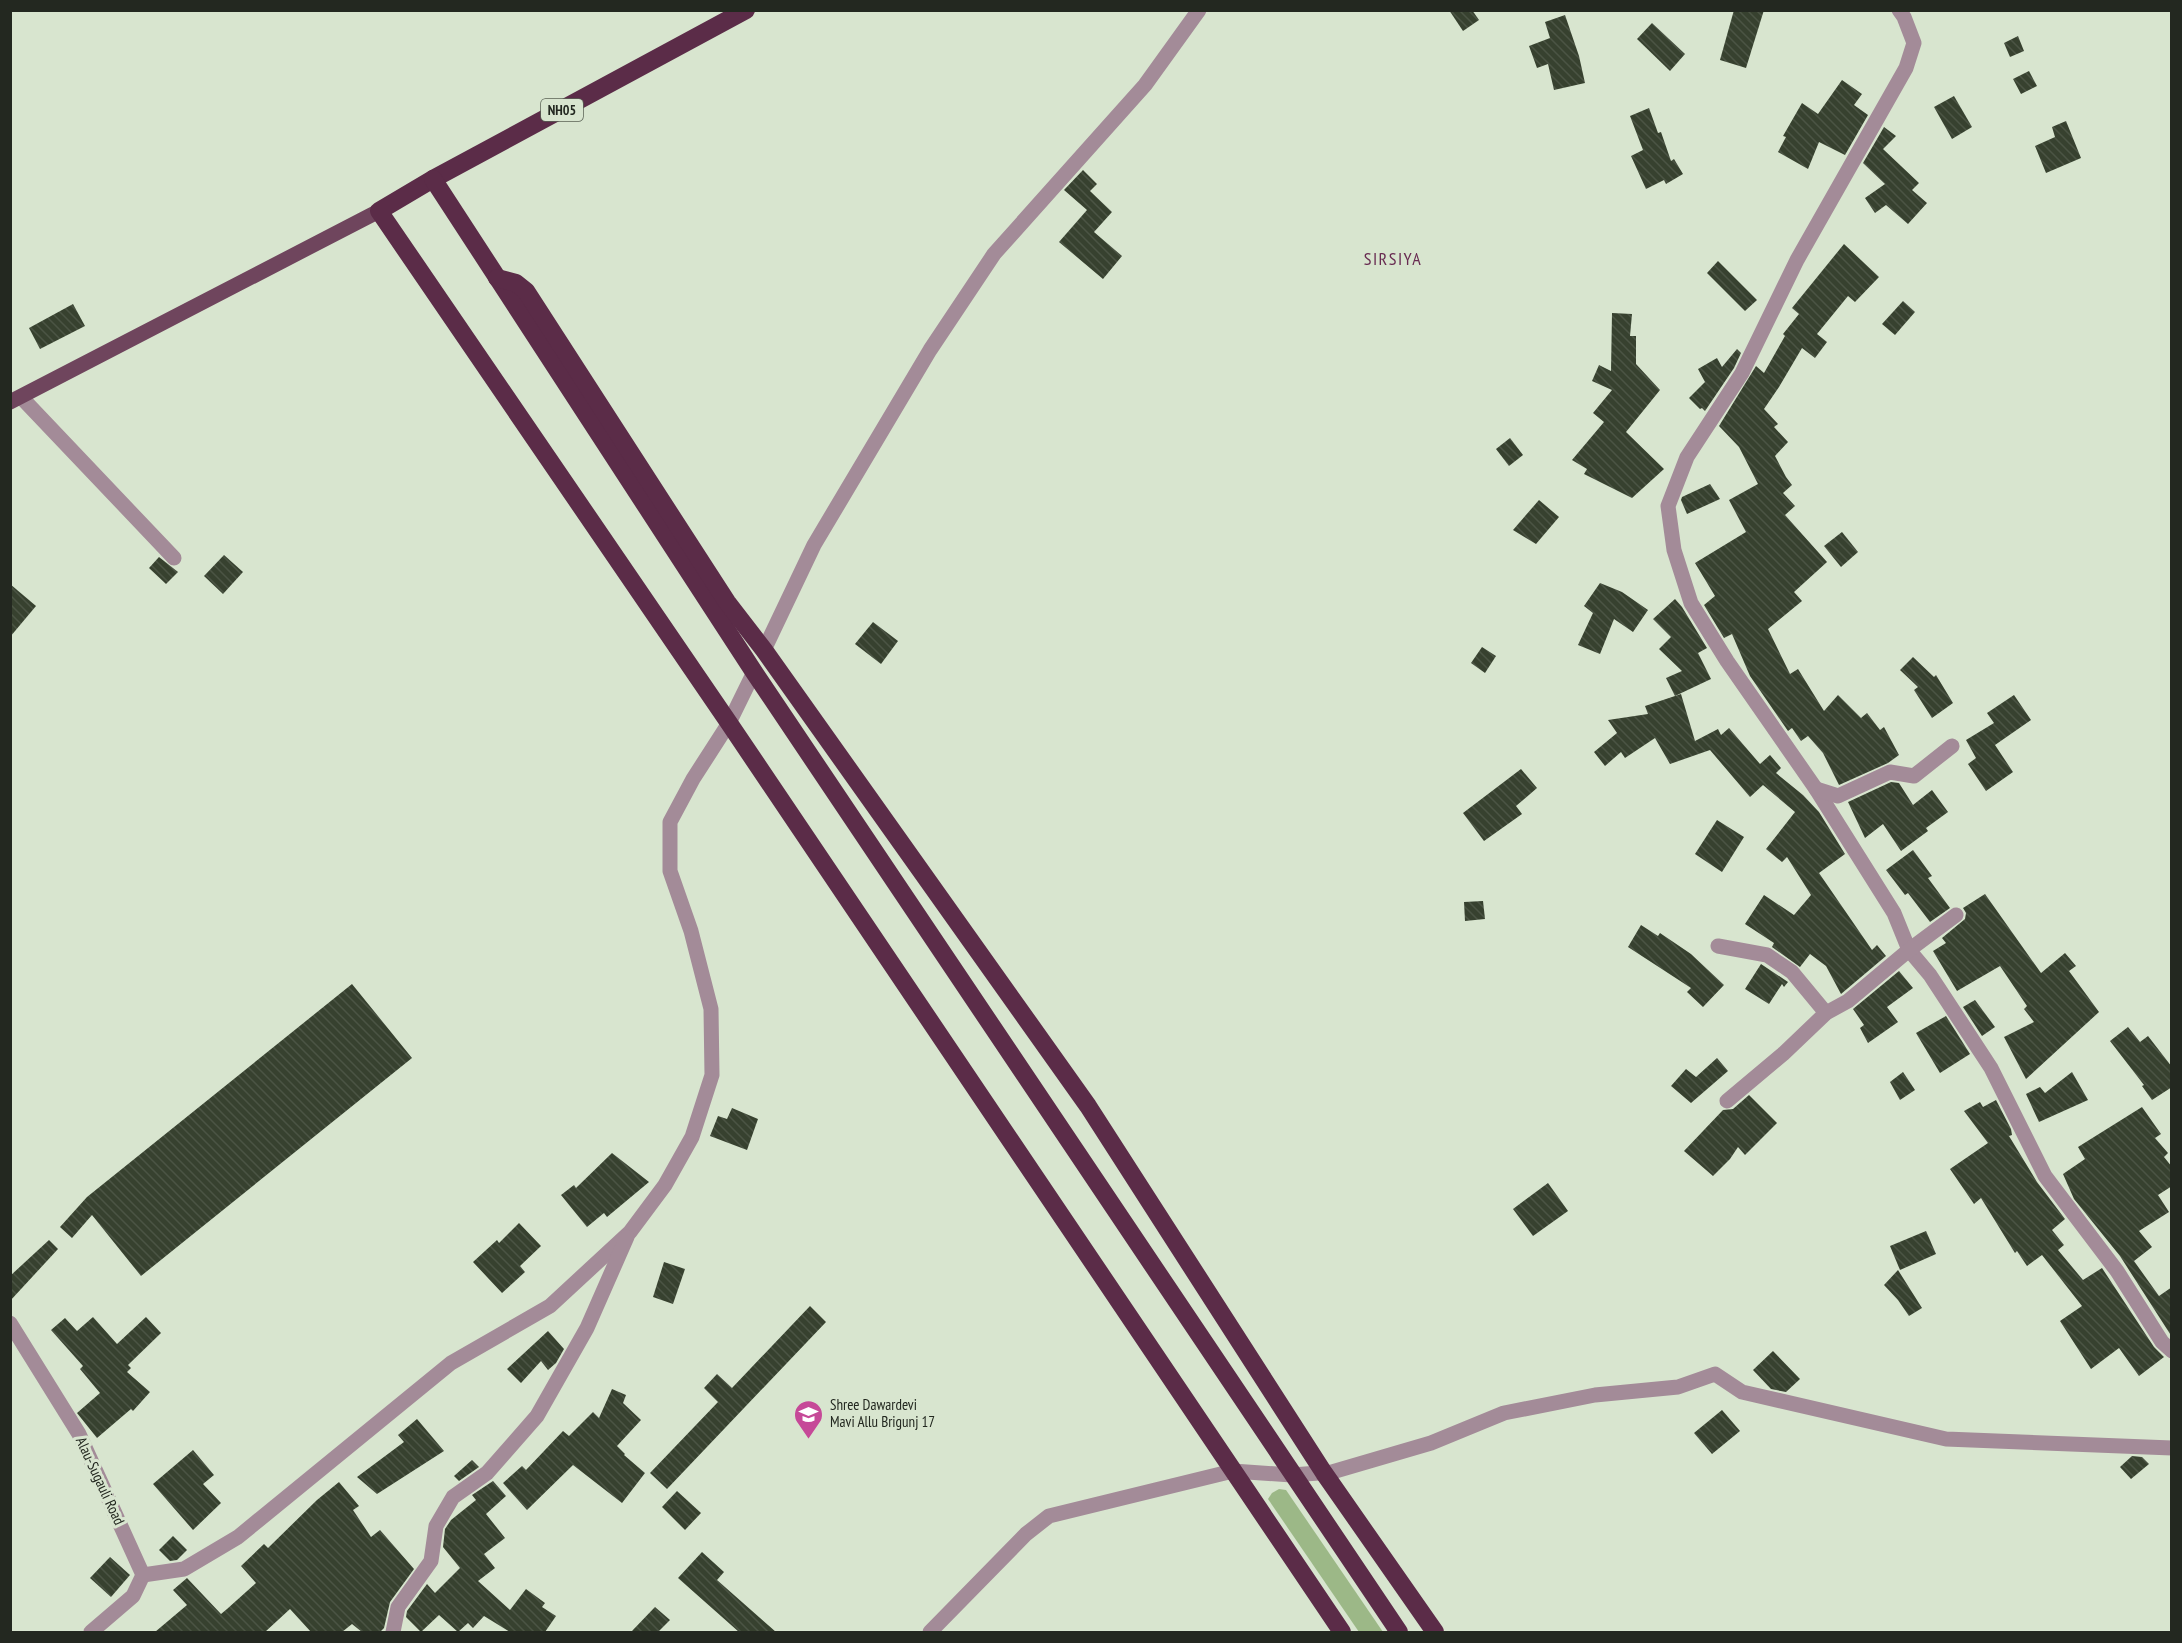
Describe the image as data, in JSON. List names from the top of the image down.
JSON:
{
  "streets": {
    "highway": ["NH05"],
    "street": ["Alau-Sugauli Road"]
  },
  "districts": ["SIRSIYA"],
  "places": {
    "school or university": ["Shree Dawardevi Mavi Allu Brigunj 17"]
  }
}
